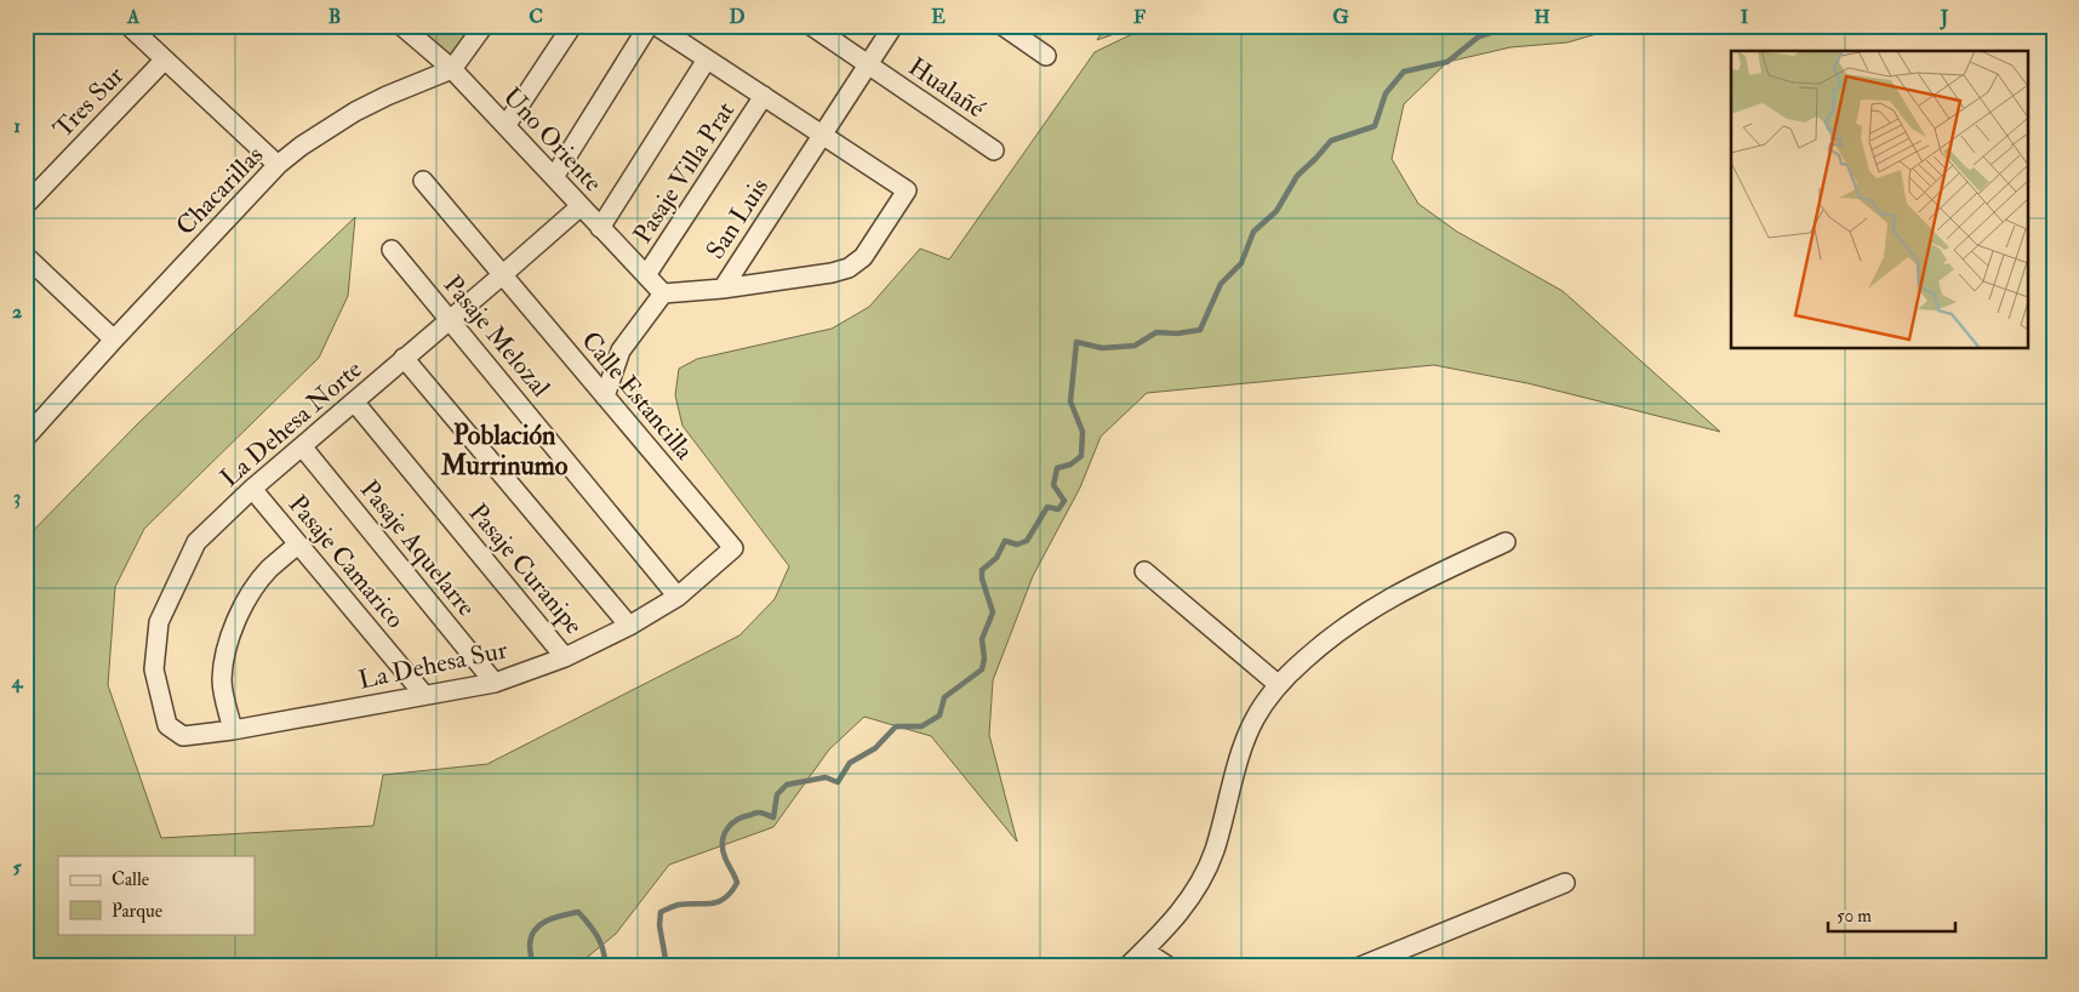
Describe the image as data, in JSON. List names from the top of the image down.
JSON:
{
  "streets": {
    "street": [
      "Hualañé",
      "Tres Sur",
      "Uno Oriente",
      "Pasaje Villa Prat",
      "Chacarillas",
      "San Luis",
      "Pasaje Melozal",
      "Calle Estancilla",
      "La Dehesa Norte",
      "Pasaje Aquelarre",
      "Pasaje Camarico",
      "Pasaje Curanipe",
      "La Dehesa Sur"
    ]
  },
  "crossings": [
    ["Hualañé", "San Luis"],
    ["Uno Oriente", "Pasaje Villa Prat"],
    ["Uno Oriente", "Chacarillas"],
    ["Uno Oriente", "San Luis"],
    ["Uno Oriente", "La Dehesa Norte"],
    ["Pasaje Melozal", "La Dehesa Norte"],
    ["Pasaje Melozal", "La Dehesa Sur"],
    ["Calle Estancilla", "La Dehesa Norte"],
    ["Calle Estancilla", "La Dehesa Sur"],
    ["La Dehesa Norte", "Pasaje Aquelarre"],
    ["La Dehesa Norte", "Pasaje Camarico"],
    ["La Dehesa Norte", "Pasaje Curanipe"],
    ["La Dehesa Norte", "La Dehesa Sur"],
    ["Pasaje Aquelarre", "La Dehesa Sur"],
    ["Pasaje Camarico", "La Dehesa Sur"],
    ["Pasaje Curanipe", "La Dehesa Sur"]
  ],
  "districts": ["Población Murrinumo"],
  "legend": ["Calle", "Parque"],
  "scale_bar": "50 m",
  "grid": {
    "columns": [
      "A",
      "B",
      "C",
      "D",
      "E",
      "F",
      "G",
      "H",
      "I",
      "J"
    ],
    "rows": [
      "1",
      "2",
      "3",
      "4",
      "5"
    ]
  }
}
